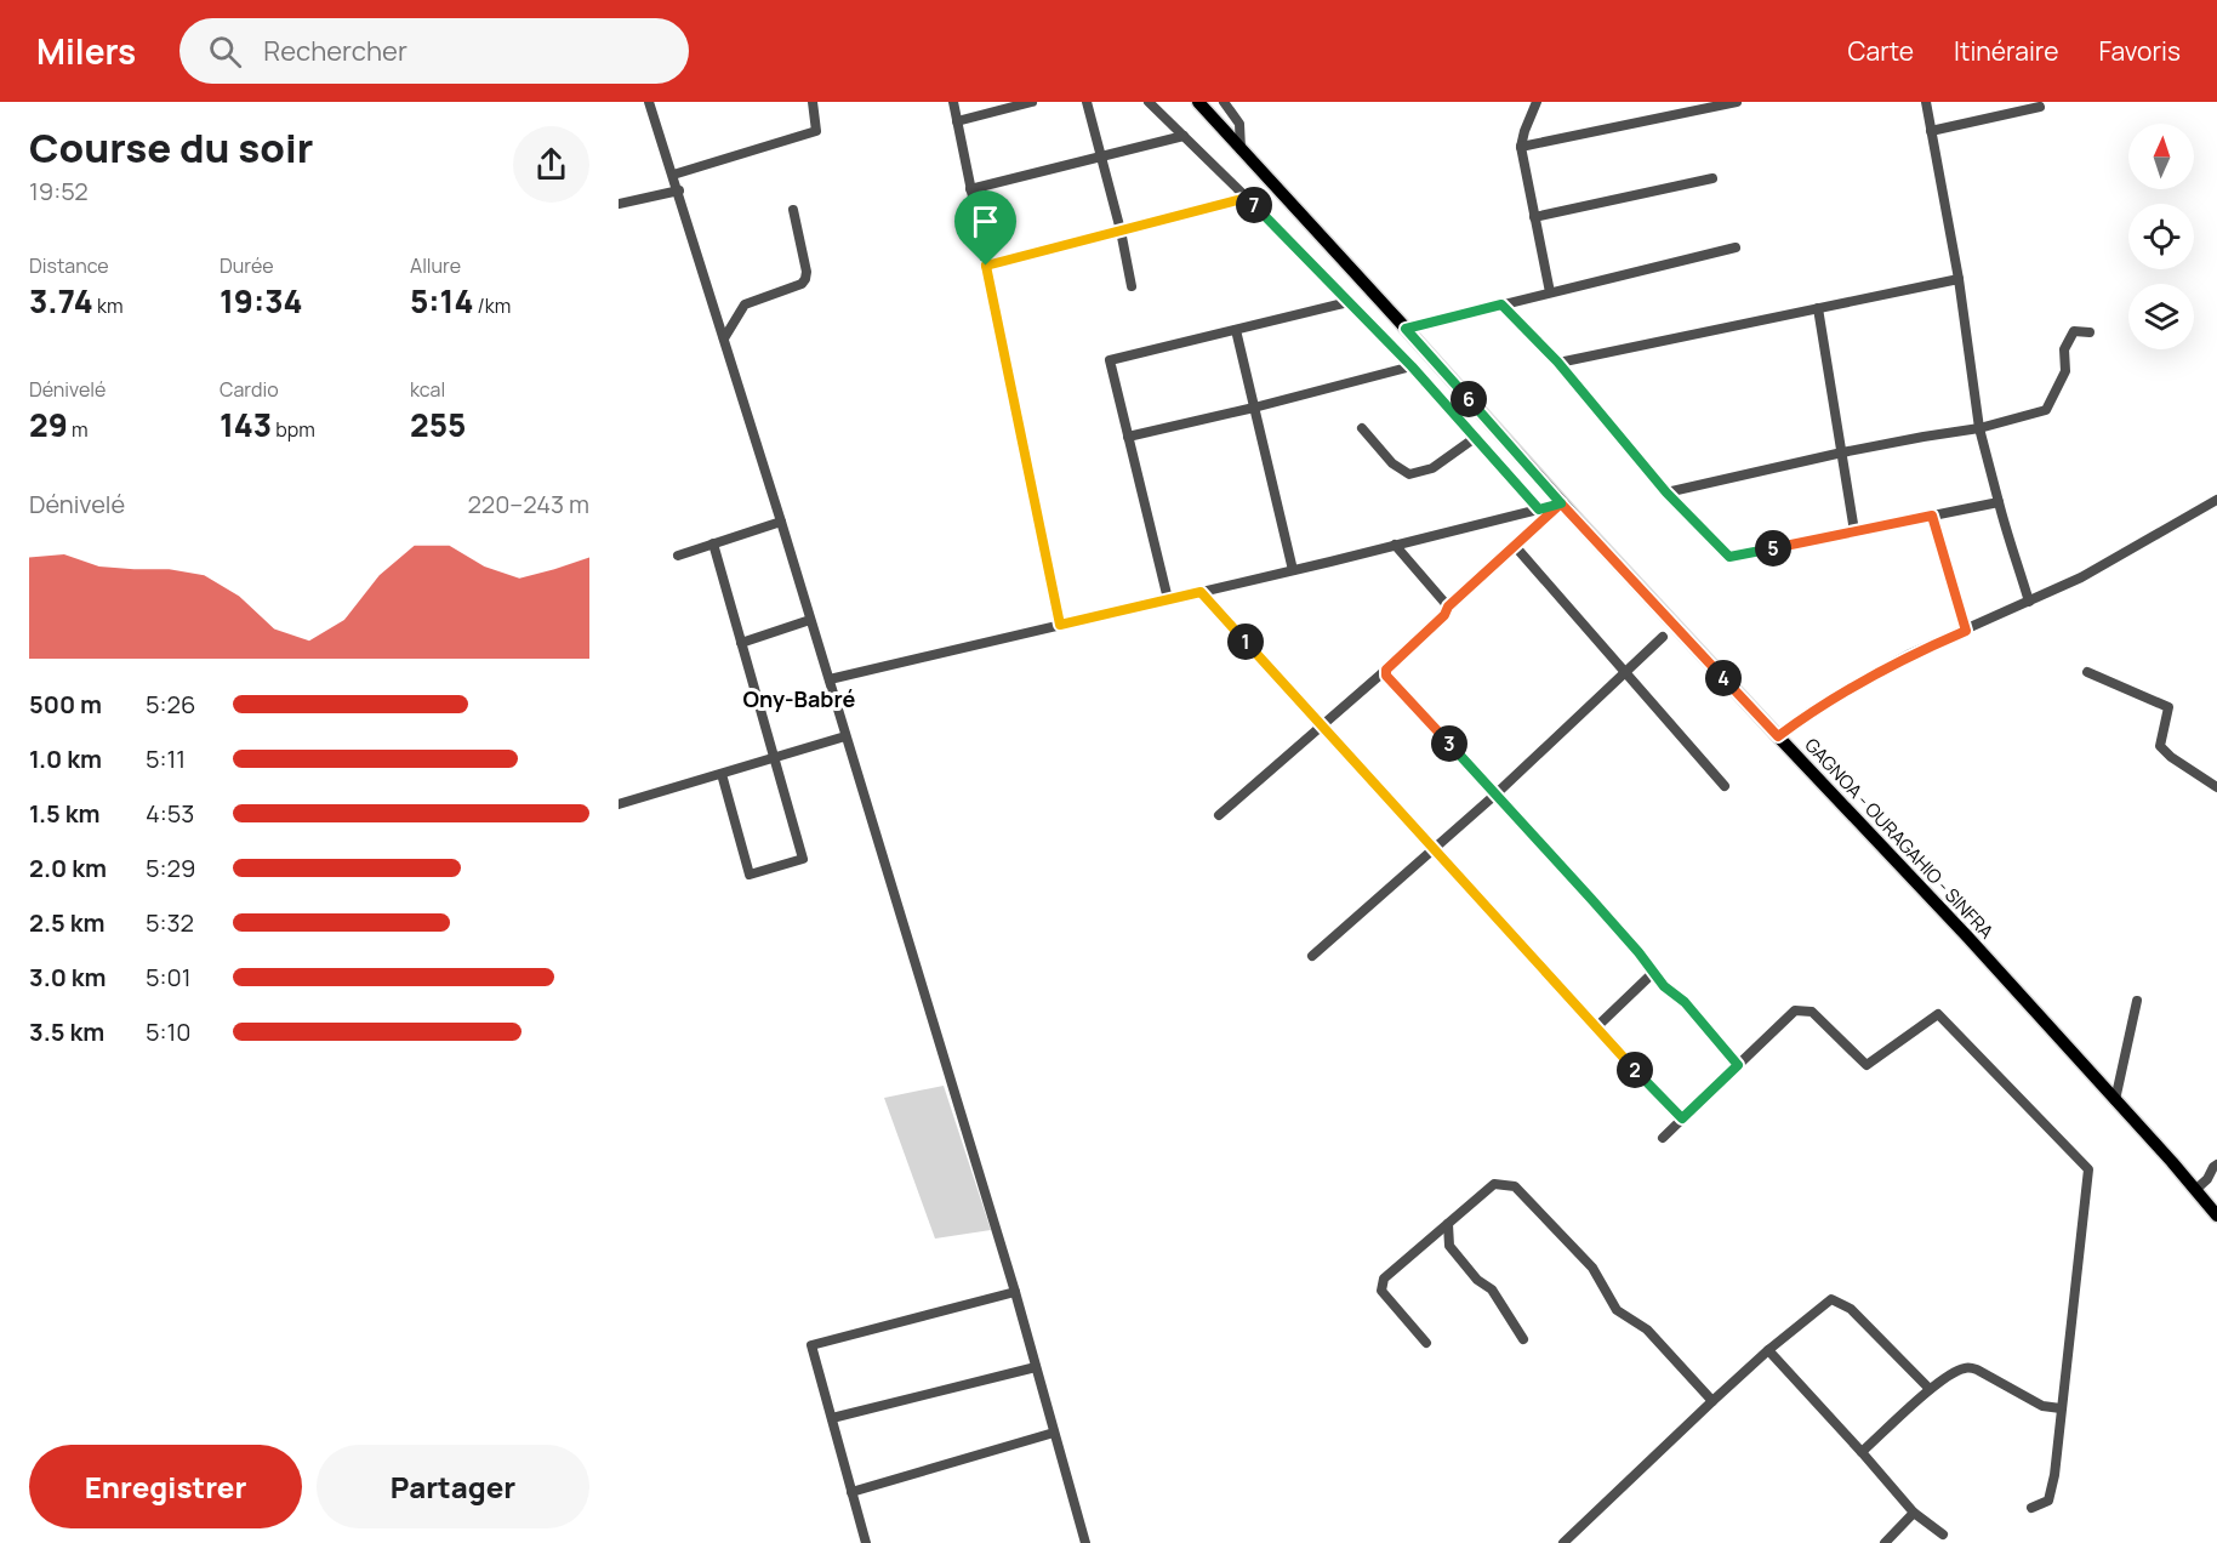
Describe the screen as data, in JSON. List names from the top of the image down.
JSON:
{
  "streets": {
    "main road": ["GAGNOA - OURAGAHIO - SINFRA"]
  },
  "districts": ["Ony-Babré"],
  "north": "top",
  "page": {
    "header": "Milers",
    "search": "Rechercher",
    "nav": ["Carte", "Itinéraire", "Favoris"],
    "heading": ["Course du soir", "19:52"],
    "pins": [
      "7",
      "6",
      "5",
      "1",
      "4",
      "3",
      "2"
    ],
    "stats": [
      ["Distance", "3.74 km"],
      ["Durée", "19:34"],
      ["Allure", "5:14 /km"],
      ["Dénivelé", "29 m"],
      ["Cardio", "143 bpm"],
      ["kcal", "255"]
    ],
    "chart": ["Dénivelé", "220–243 m"],
    "list": [
      {
        "name": "500 m",
        "note": "5:26"
      },
      {
        "name": "1.0 km",
        "note": "5:11"
      },
      {
        "name": "1.5 km",
        "note": "4:53"
      },
      {
        "name": "2.0 km",
        "note": "5:29"
      },
      {
        "name": "2.5 km",
        "note": "5:32"
      },
      {
        "name": "3.0 km",
        "note": "5:01"
      },
      {
        "name": "3.5 km",
        "note": "5:10"
      }
    ],
    "buttons": ["Enregistrer", "Partager"]
  }
}
